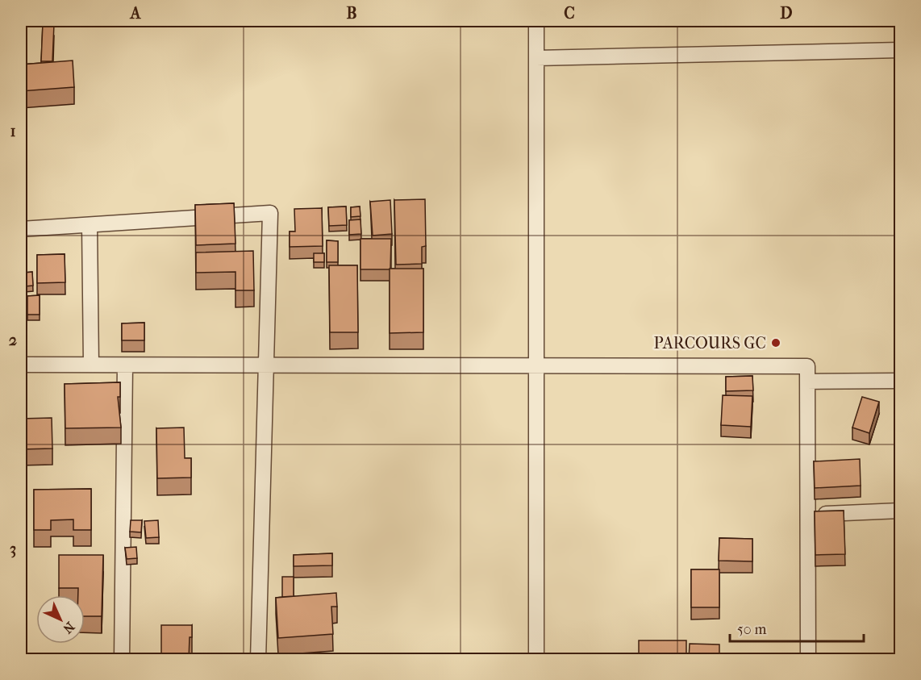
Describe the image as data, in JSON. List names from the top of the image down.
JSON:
{
  "places": ["PARCOURS GC"],
  "scale_bar": "50 m",
  "north": "bottom right",
  "grid": {
    "columns": [
      "A",
      "B",
      "C",
      "D"
    ],
    "rows": ["1", "2", "3"]
  }
}
